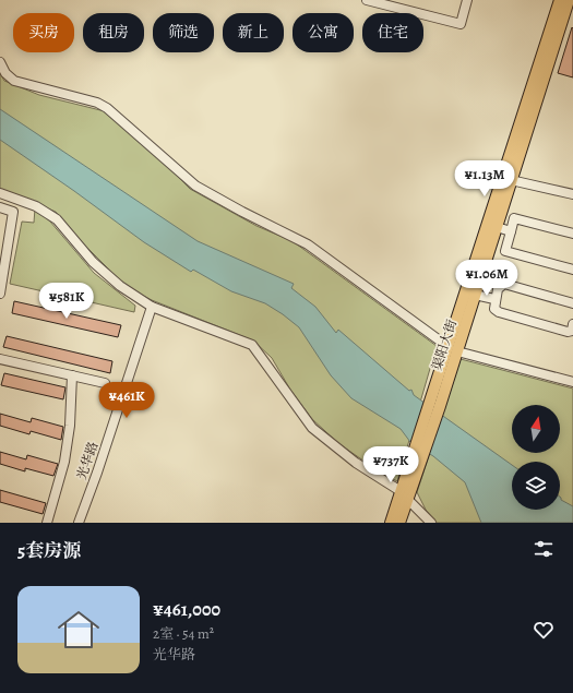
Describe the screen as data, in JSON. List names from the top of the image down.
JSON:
{
  "streets": {
    "main road": ["渠阳大街"],
    "street": ["光华路"]
  },
  "north": "top",
  "page": {
    "chip": [
      "买房",
      "租房",
      "筛选",
      "新上",
      "公寓",
      "住宅"
    ],
    "price": [
      "¥1.13M",
      "¥1.06M",
      "¥581K",
      "¥461K",
      "¥737K"
    ],
    "heading": "5套房源",
    "list": [
      {
        "name": "¥461,000",
        "note": "2室 · 54 m² · 光华路"
      }
    ]
  }
}
